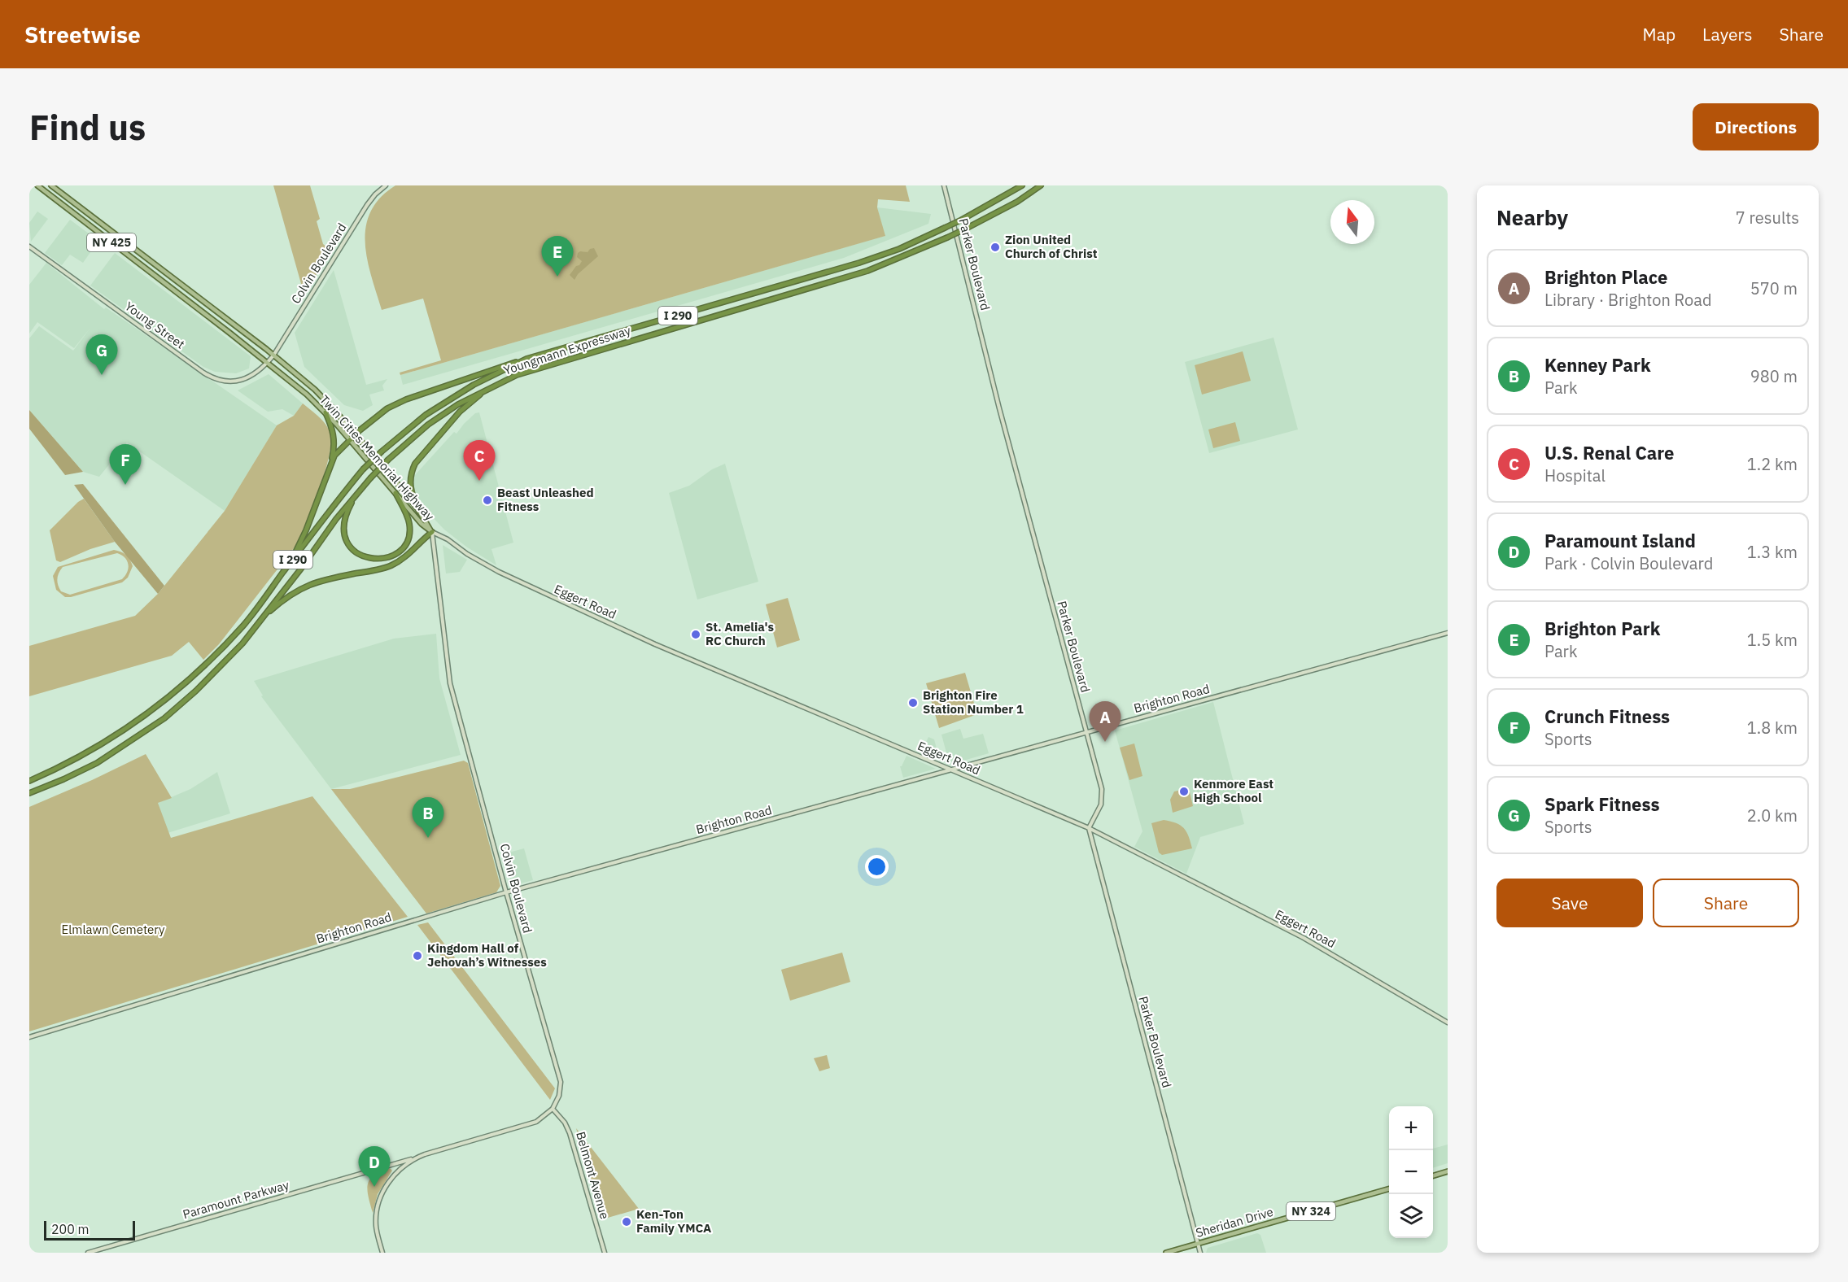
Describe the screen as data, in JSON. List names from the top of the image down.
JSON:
{
  "streets": {
    "highway": ["I 290", "Youngmann Expressway"],
    "main road": [
      "NY 425",
      "Twin Cities Memorial Highway",
      "NY 324",
      "Sheridan Drive"
    ],
    "street": [
      "Colvin Boulevard",
      "Parker Boulevard",
      "Young Street",
      "Eggert Road",
      "Brighton Road",
      "Belmont Avenue",
      "Paramount Parkway"
    ]
  },
  "crossings": [
    ["Colvin Boulevard", "Young Street"],
    ["Colvin Boulevard", "Twin Cities Memorial Highway"],
    ["Colvin Boulevard", "Eggert Road"],
    ["Colvin Boulevard", "Brighton Road"],
    ["Colvin Boulevard", "Belmont Avenue"],
    ["Parker Boulevard", "Eggert Road"],
    ["Parker Boulevard", "Brighton Road"],
    ["Parker Boulevard", "Sheridan Drive"],
    ["Young Street", "Twin Cities Memorial Highway"],
    ["Twin Cities Memorial Highway", "Eggert Road"],
    ["Eggert Road", "Brighton Road"]
  ],
  "parks": ["Elmlawn Cemetery"],
  "places": [
    "Zion United Church of Christ",
    "Beast Unleashed Fitness",
    "St. Amelia's RC Church",
    "Brighton Fire Station Number 1",
    "Kenmore East High School",
    "Kingdom Hall of Jehovah’s Witnesses",
    "Ken-Ton Family YMCA"
  ],
  "scale_bar": "200 m",
  "north": "top",
  "page": {
    "header": "Streetwise",
    "nav": ["Map", "Layers", "Share"],
    "buttons": [
      "Directions",
      ["Save", "Share"]
    ],
    "title": "Find us",
    "heading": ["Nearby", "7 results"],
    "pins": [
      "E",
      "G",
      "C",
      "F",
      "A",
      "B",
      "D"
    ],
    "list": [
      {
        "mark": "A",
        "name": "Brighton Place",
        "note": "Library · Brighton Road",
        "value": "570 m"
      },
      {
        "mark": "B",
        "name": "Kenney Park",
        "note": "Park",
        "value": "980 m"
      },
      {
        "mark": "C",
        "name": "U.S. Renal Care",
        "note": "Hospital",
        "value": "1.2 km"
      },
      {
        "mark": "D",
        "name": "Paramount Island",
        "note": "Park · Colvin Boulevard",
        "value": "1.3 km"
      },
      {
        "mark": "E",
        "name": "Brighton Park",
        "note": "Park",
        "value": "1.5 km"
      },
      {
        "mark": "F",
        "name": "Crunch Fitness",
        "note": "Sports",
        "value": "1.8 km"
      },
      {
        "mark": "G",
        "name": "Spark Fitness",
        "note": "Sports",
        "value": "2.0 km"
      }
    ],
    "map_buttons": ["+", "−"],
    "scale": "200 m"
  }
}
